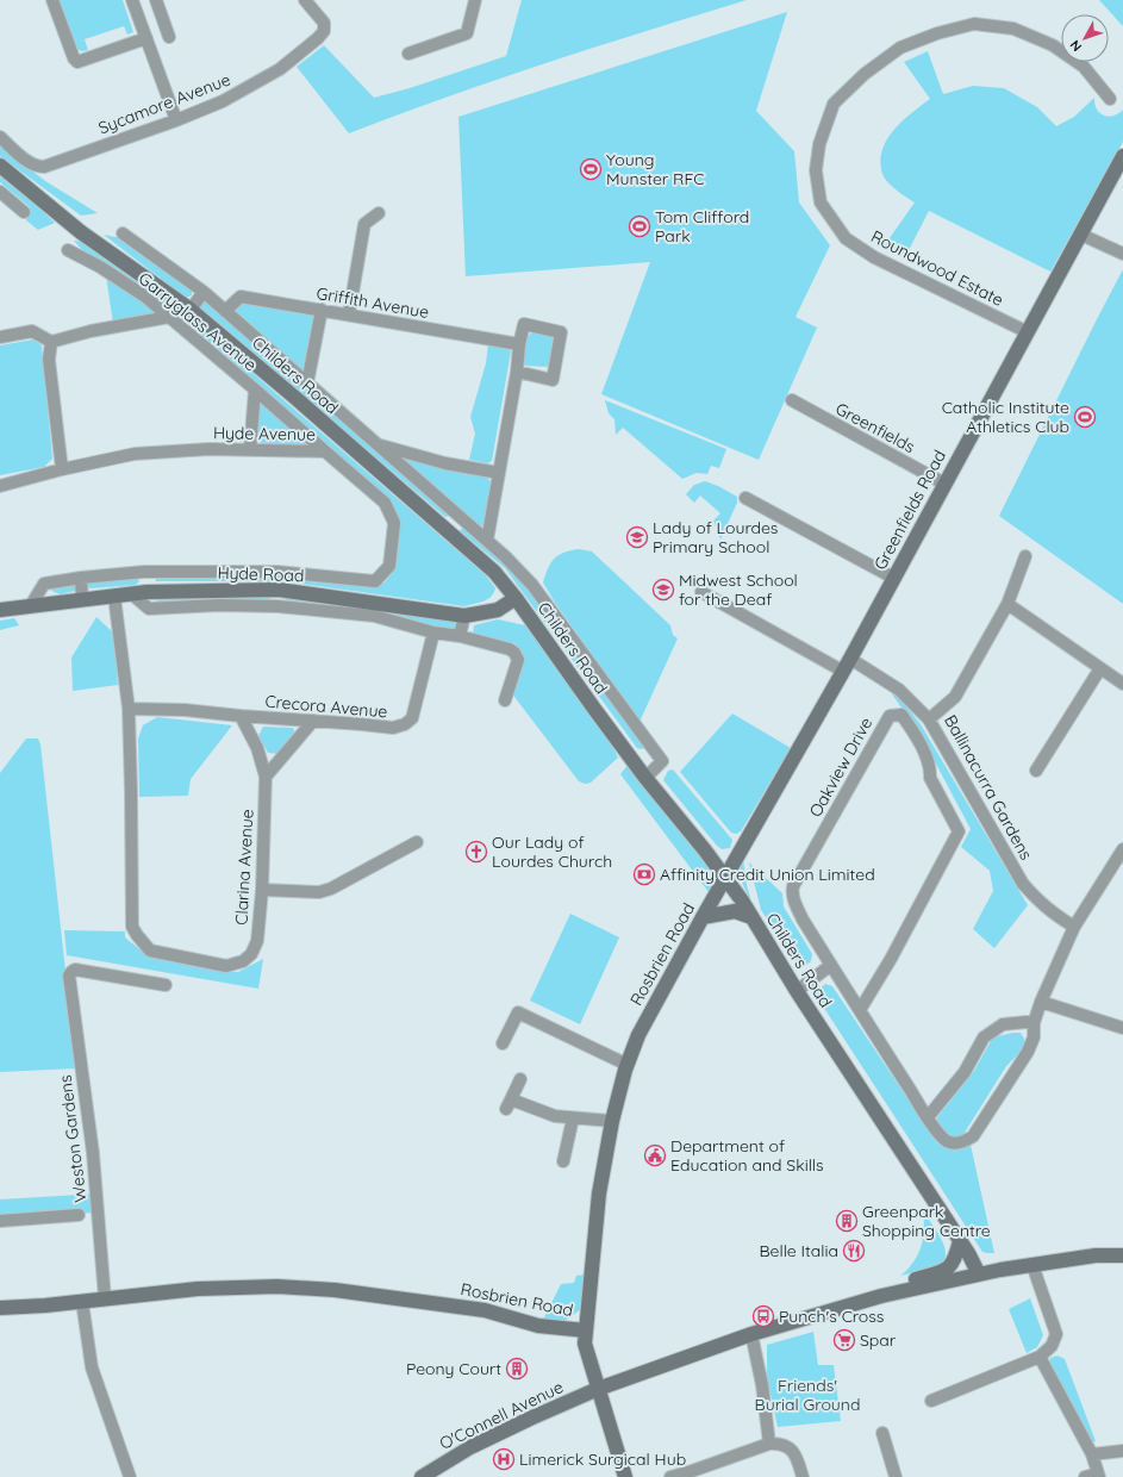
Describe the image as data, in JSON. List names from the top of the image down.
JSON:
{
  "streets": {
    "main road": [
      "Childers Road",
      "Greenfields Road",
      "Hyde Road",
      "Rosbrien Road",
      "O'Connell Avenue"
    ],
    "street": [
      "Sycamore Avenue",
      "Roundwood Estate",
      "Griffith Avenue",
      "Garryglass Avenue",
      "Greenfields",
      "Hyde Avenue",
      "Crecora Avenue",
      "Oakview Drive",
      "Ballinacurra Gardens",
      "Clarina Avenue",
      "Weston Gardens"
    ]
  },
  "crossings": [
    ["Roundwood Estate", "Greenfields Road"],
    ["Garryglass Avenue", "Hyde Avenue"],
    ["Childers Road", "Greenfields Road"],
    ["Childers Road", "Hyde Road"],
    ["Childers Road", "Rosbrien Road"],
    ["Childers Road", "O'Connell Avenue"],
    ["Greenfields", "Greenfields Road"],
    ["Hyde Avenue", "Hyde Road"],
    ["Greenfields Road", "Rosbrien Road"],
    ["Hyde Road", "Crecora Avenue"],
    ["Hyde Road", "Clarina Avenue"],
    ["Crecora Avenue", "Clarina Avenue"],
    ["Rosbrien Road", "Weston Gardens"]
  ],
  "parks": ["Friends' Burial Ground"],
  "places": {
    "sports": ["Young Munster RFC", "Tom Clifford Park", "Catholic Institute Athletics Club"],
    "school or university": ["Lady of Lourdes Primary School", "Midwest School for the Deaf"],
    "church": ["Our Lady of Lourdes Church"],
    "bank": ["Affinity Credit Union Limited"],
    "public building": ["Department of Education and Skills"],
    "building": ["Greenpark Shopping Centre", "Peony Court"],
    "restaurant": ["Belle Italia"],
    "bus stop": ["Punch's Cross"],
    "supermarket": ["Spar"],
    "hospital": ["Limerick Surgical Hub"]
  },
  "north": "bottom left"
}
